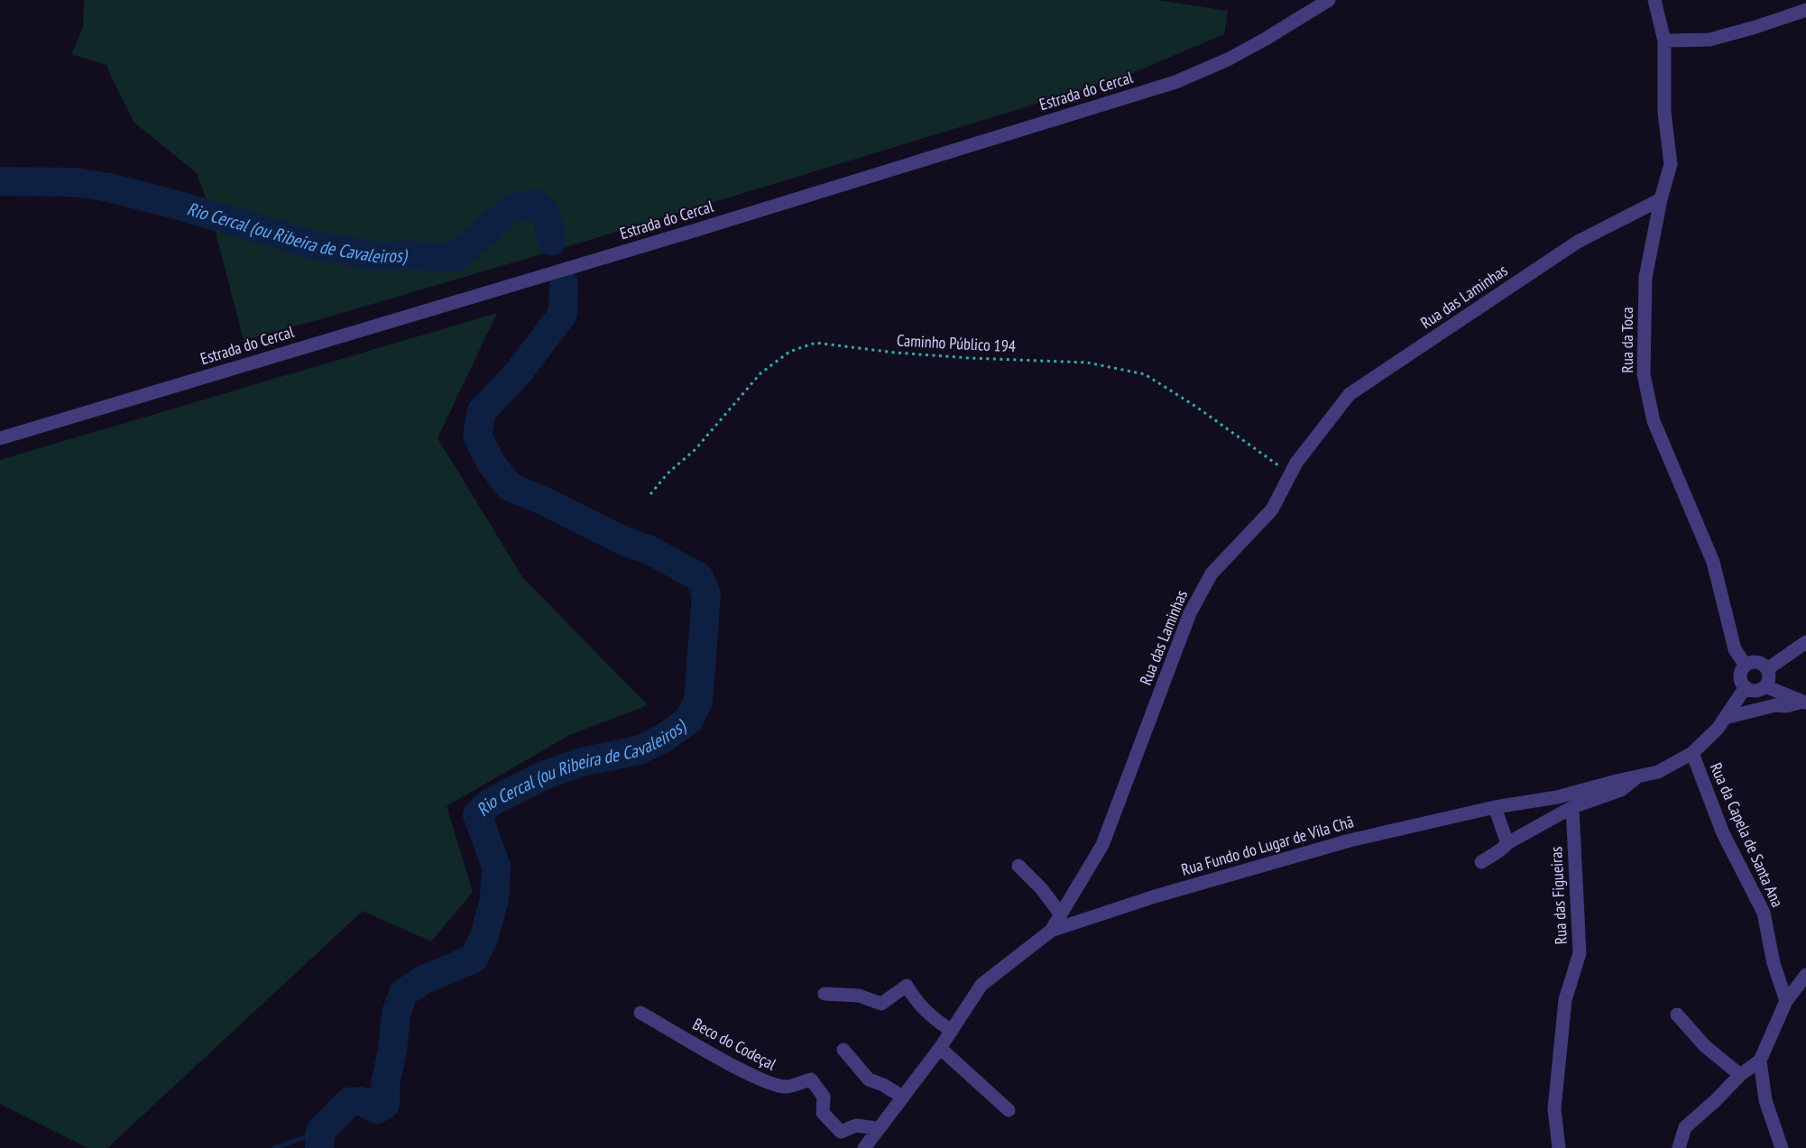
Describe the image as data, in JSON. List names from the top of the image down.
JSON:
{
  "streets": {
    "street": [
      "Estrada do Cercal",
      "Rua das Laminhas",
      "Rua da Toca",
      "Rua da Capela de Santa Ana",
      "Rua Fundo do Lugar de Vila Chã",
      "Rua das Figueiras",
      "Beco do Codeçal"
    ],
    "path": ["Caminho Público 194"]
  },
  "crossings": [
    ["Rua das Laminhas", "Rua da Toca"],
    ["Rua das Laminhas", "Caminho Público 194"],
    ["Rua das Laminhas", "Rua Fundo do Lugar de Vila Chã"],
    ["Rua da Toca", "Rua Fundo do Lugar de Vila Chã"],
    ["Rua da Capela de Santa Ana", "Rua Fundo do Lugar de Vila Chã"],
    ["Rua Fundo do Lugar de Vila Chã", "Beco do Codeçal"]
  ],
  "water": ["Rio Cercal (ou Ribeira de Cavaleiros)"]
}
